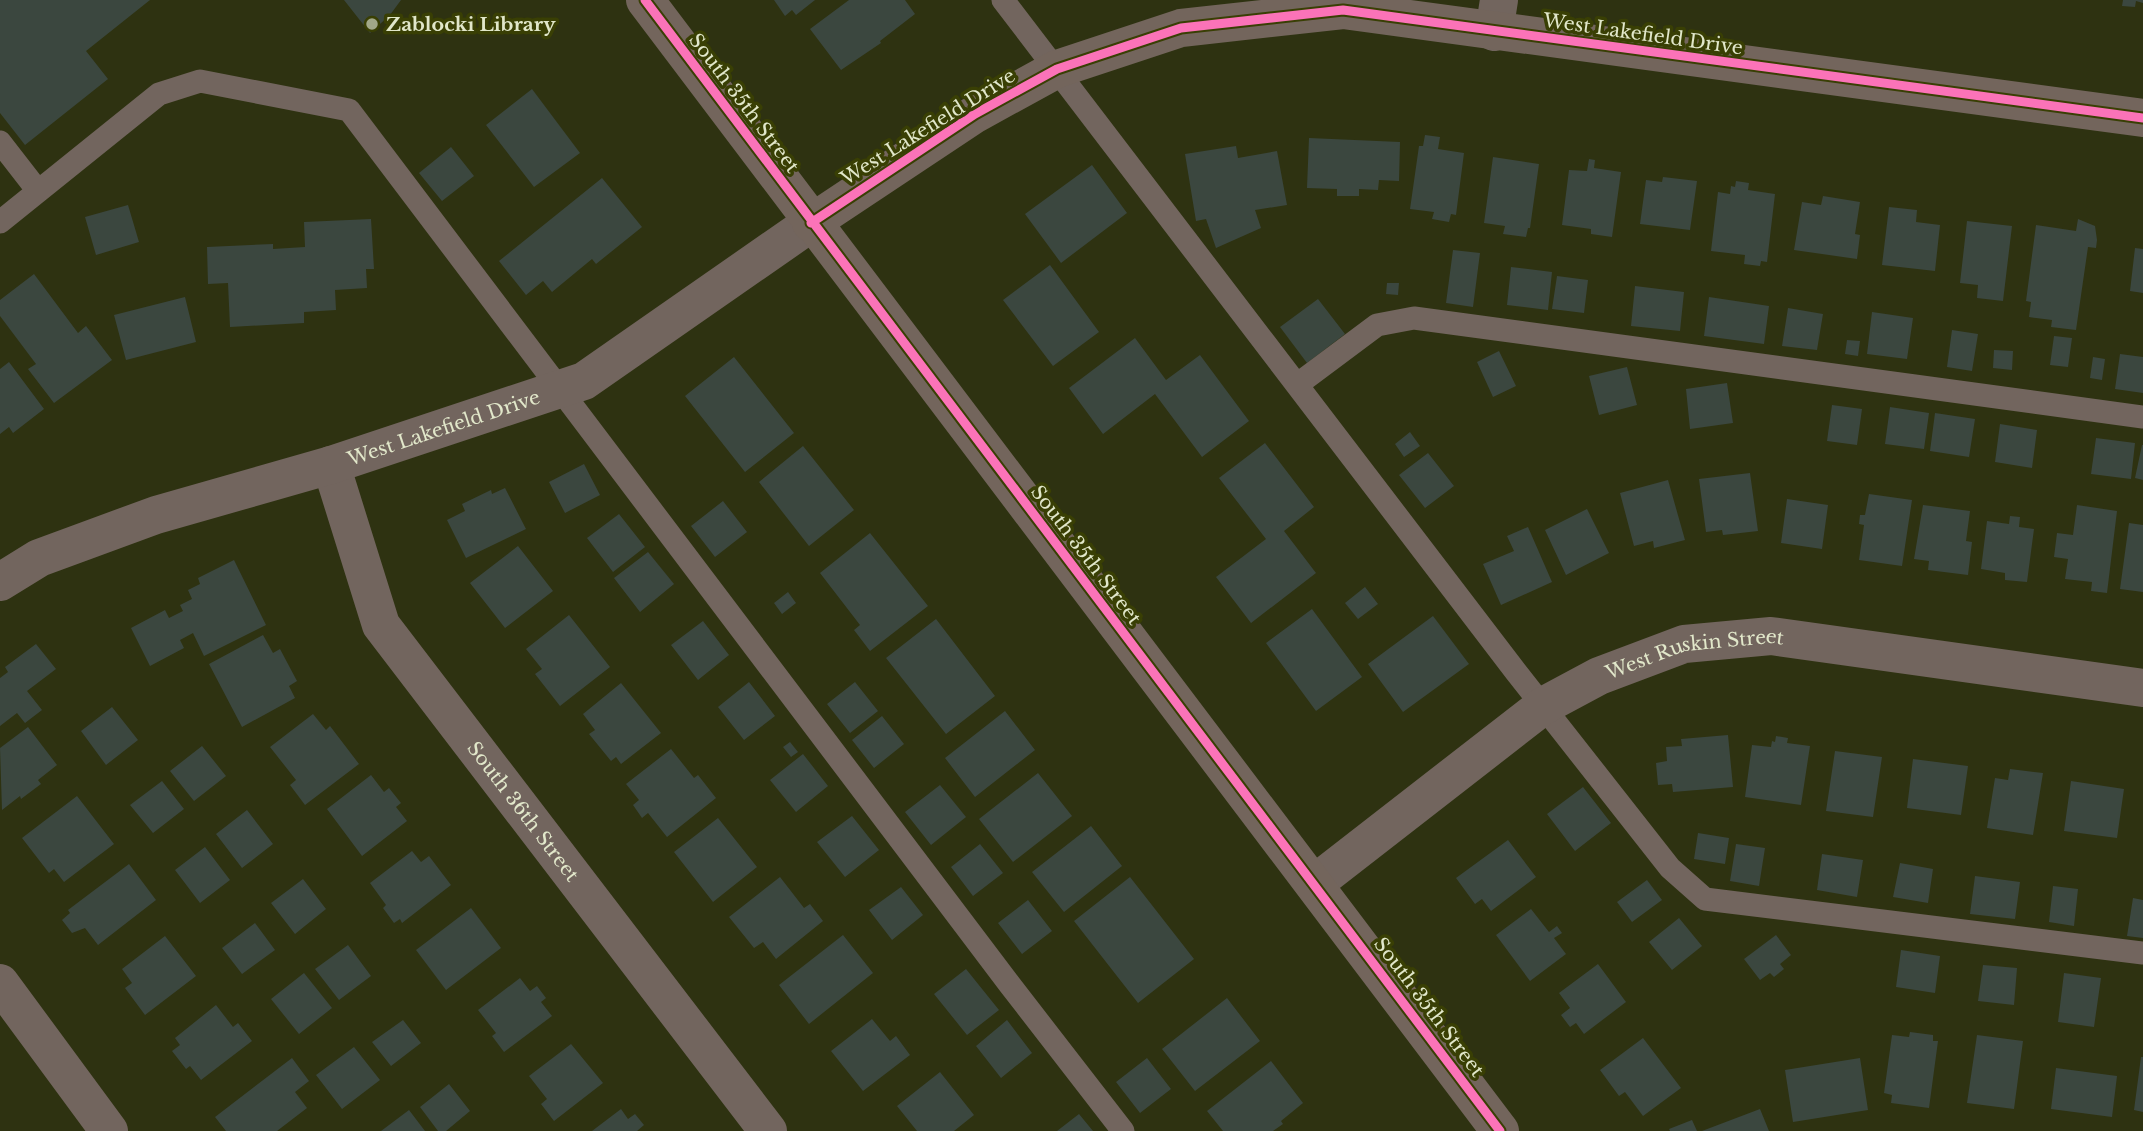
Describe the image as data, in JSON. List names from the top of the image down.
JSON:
{
  "streets": {
    "main road": ["West Lakefield Drive", "South 35th Street"],
    "street": ["West Ruskin Street", "South 36th Street"]
  },
  "crossings": [
    ["West Lakefield Drive", "South 35th Street"],
    ["West Lakefield Drive", "South 36th Street"],
    ["South 35th Street", "West Ruskin Street"]
  ],
  "places": ["Zablocki Library"]
}
